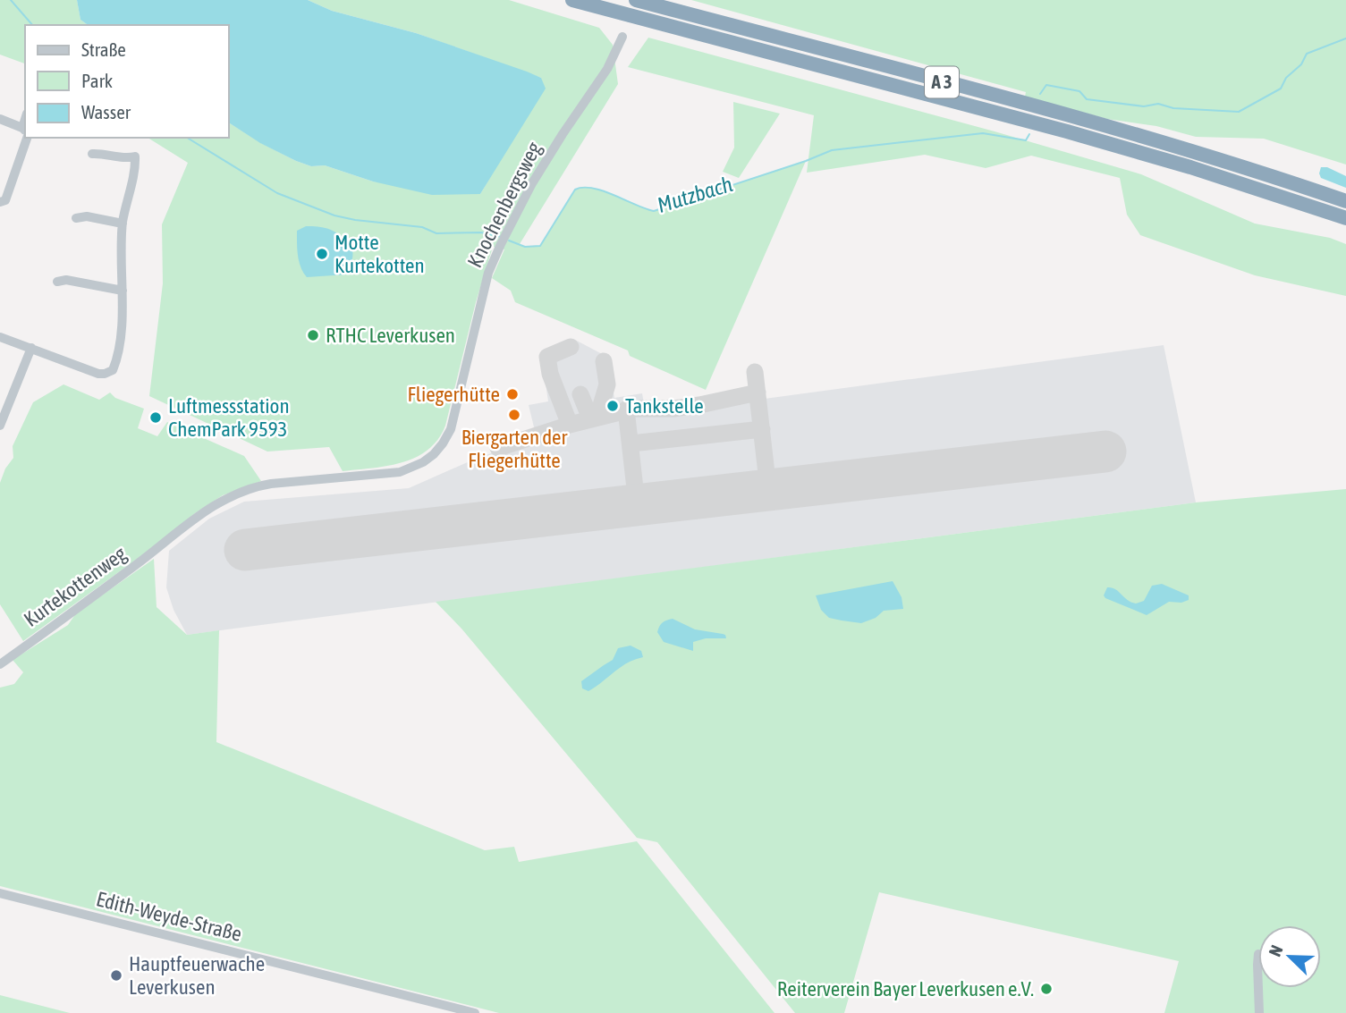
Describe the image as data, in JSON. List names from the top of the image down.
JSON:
{
  "streets": {
    "highway": ["A 3"],
    "street": ["Knochenbergsweg", "Kurtekottenweg", "Edith-Weyde-Straße"]
  },
  "crossings": [
    ["Knochenbergsweg", "Kurtekottenweg"]
  ],
  "water": ["Mutzbach"],
  "places": [
    "Motte Kurtekotten",
    "RTHC Leverkusen",
    "Fliegerhütte",
    "Tankstelle",
    "Biergarten der Fliegerhütte",
    "Luftmessstation ChemPark 9593",
    "Hauptfeuerwache Leverkusen",
    "Reiterverein Bayer Leverkusen e.V."
  ],
  "legend": ["Straße", "Park", "Wasser"],
  "north": "top left"
}
